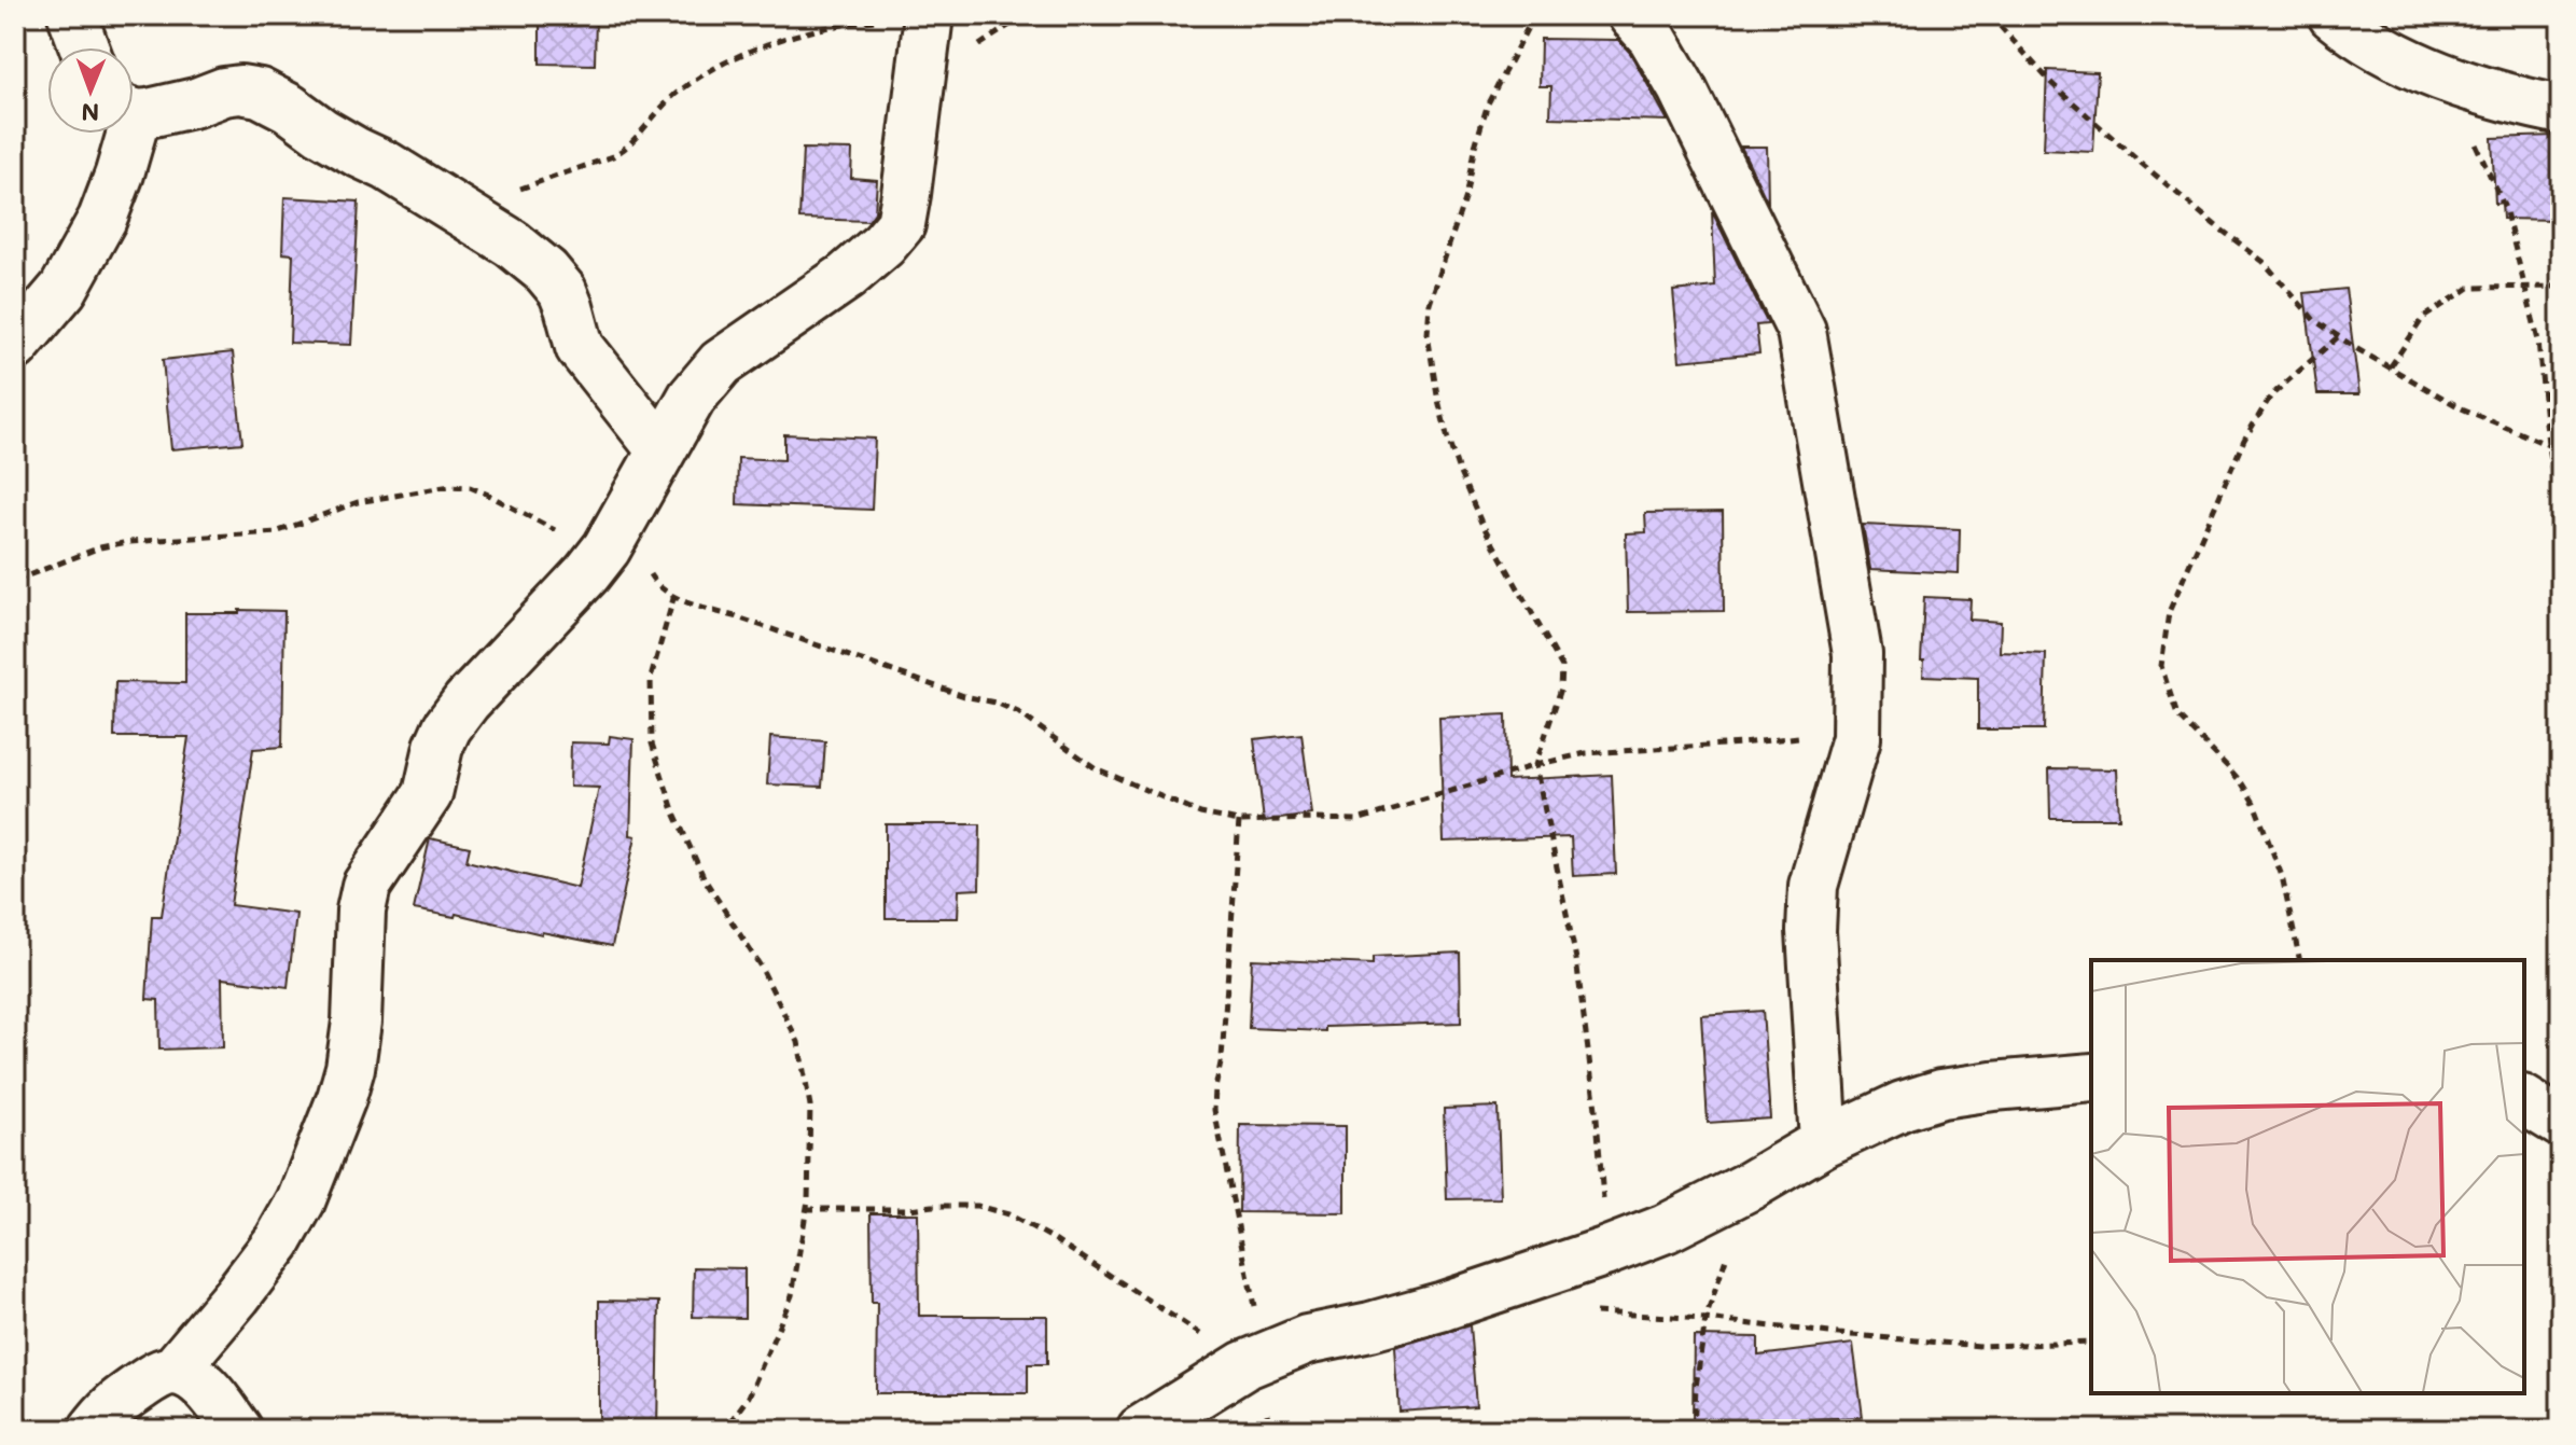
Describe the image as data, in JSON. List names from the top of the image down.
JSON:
{
  "north": "bottom"
}
